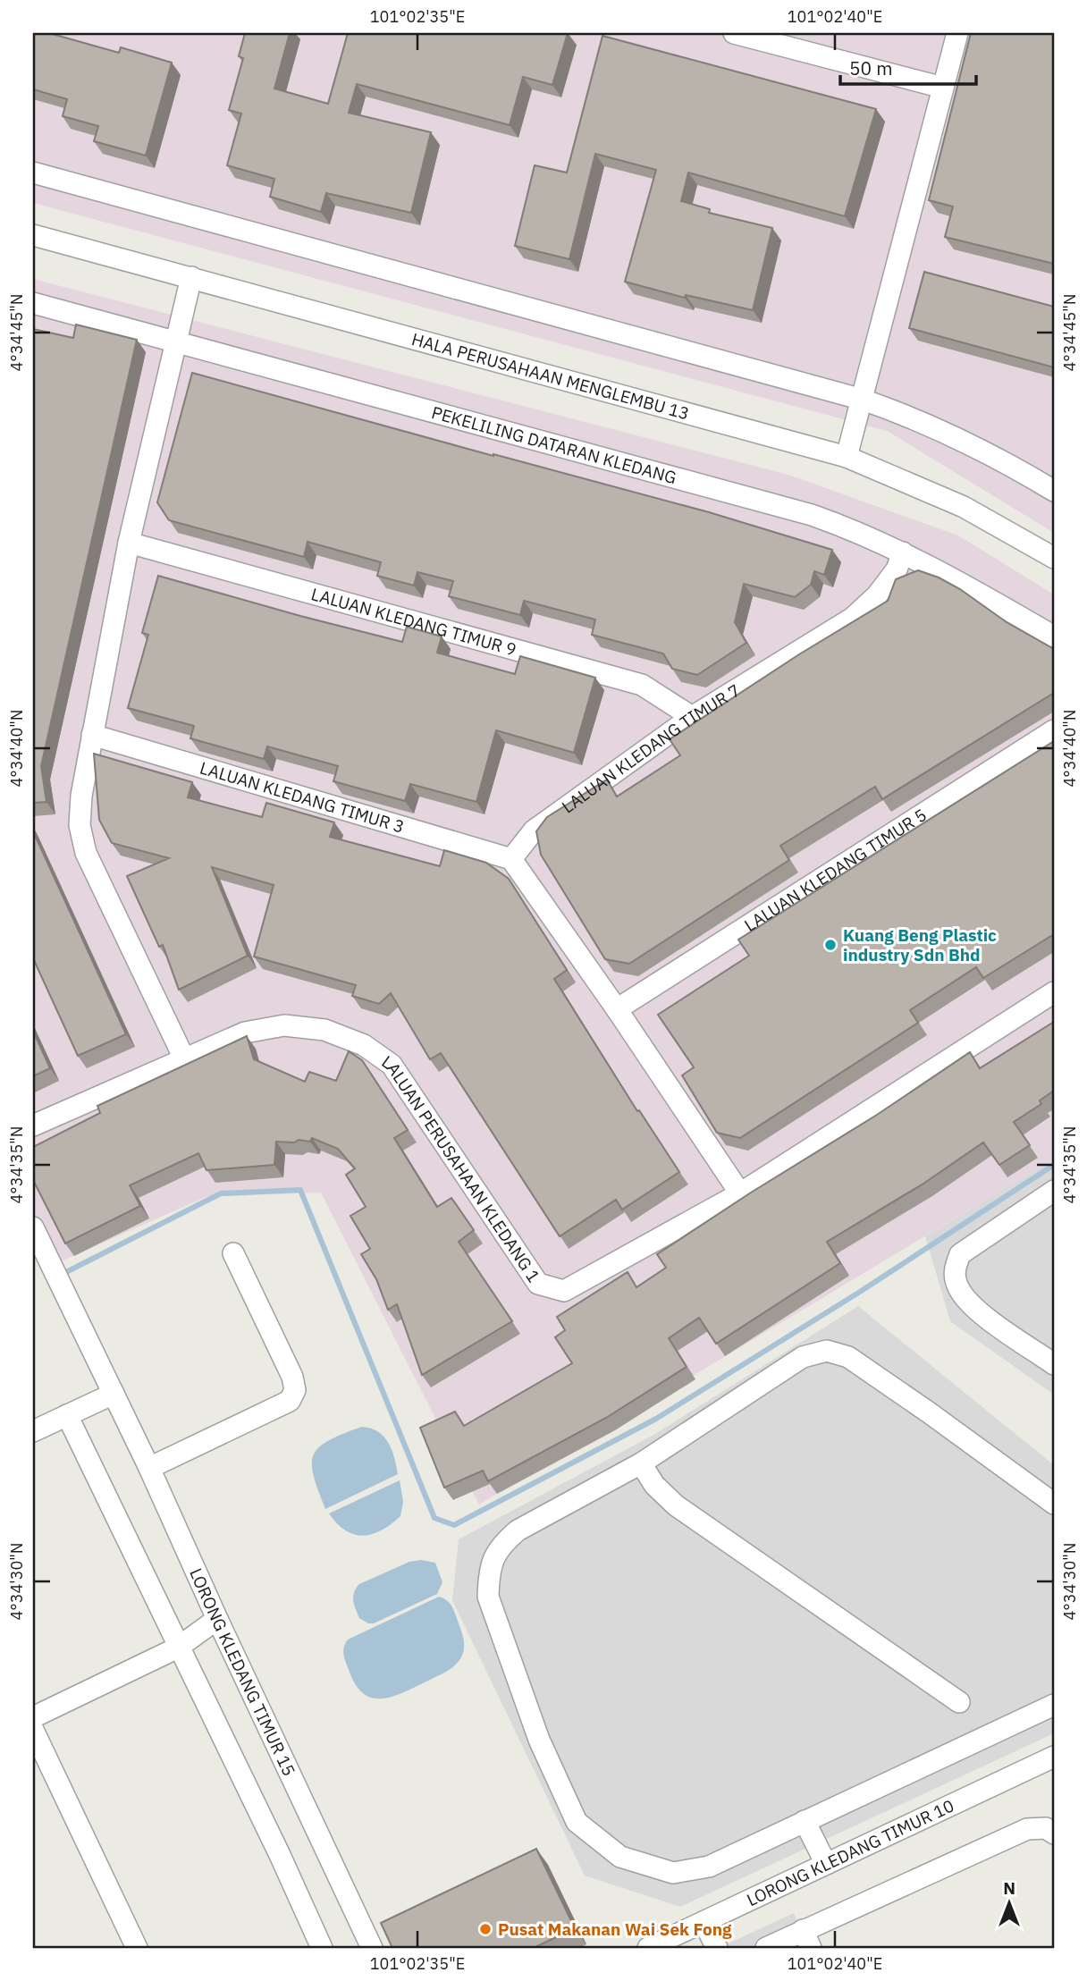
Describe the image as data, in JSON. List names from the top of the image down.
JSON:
{
  "streets": {
    "street": [
      "HALA PERUSAHAAN MENGLEMBU 13",
      "PEKELILING DATARAN KLEDANG",
      "LALUAN KLEDANG TIMUR 9",
      "LALUAN KLEDANG TIMUR 7",
      "LALUAN KLEDANG TIMUR 3",
      "LALUAN KLEDANG TIMUR 5",
      "LALUAN PERUSAHAAN KLEDANG 1",
      "LORONG KLEDANG TIMUR 15",
      "LORONG KLEDANG TIMUR 10"
    ]
  },
  "crossings": [
    ["PEKELILING DATARAN KLEDANG", "LALUAN KLEDANG TIMUR 7"],
    ["LALUAN KLEDANG TIMUR 9", "LALUAN KLEDANG TIMUR 7"],
    ["LALUAN KLEDANG TIMUR 7", "LALUAN KLEDANG TIMUR 3"]
  ],
  "places": ["Kuang Beng Plastic industry Sdn Bhd", "Pusat Makanan Wai Sek Fong"],
  "scale_bar": "50 m",
  "north": "top",
  "coordinates": [
    "101°02'35\"E",
    "101°02'40\"E",
    "4°34'45\"N",
    "4°34'40\"N",
    "4°34'35\"N",
    "4°34'30\"N"
  ]
}
